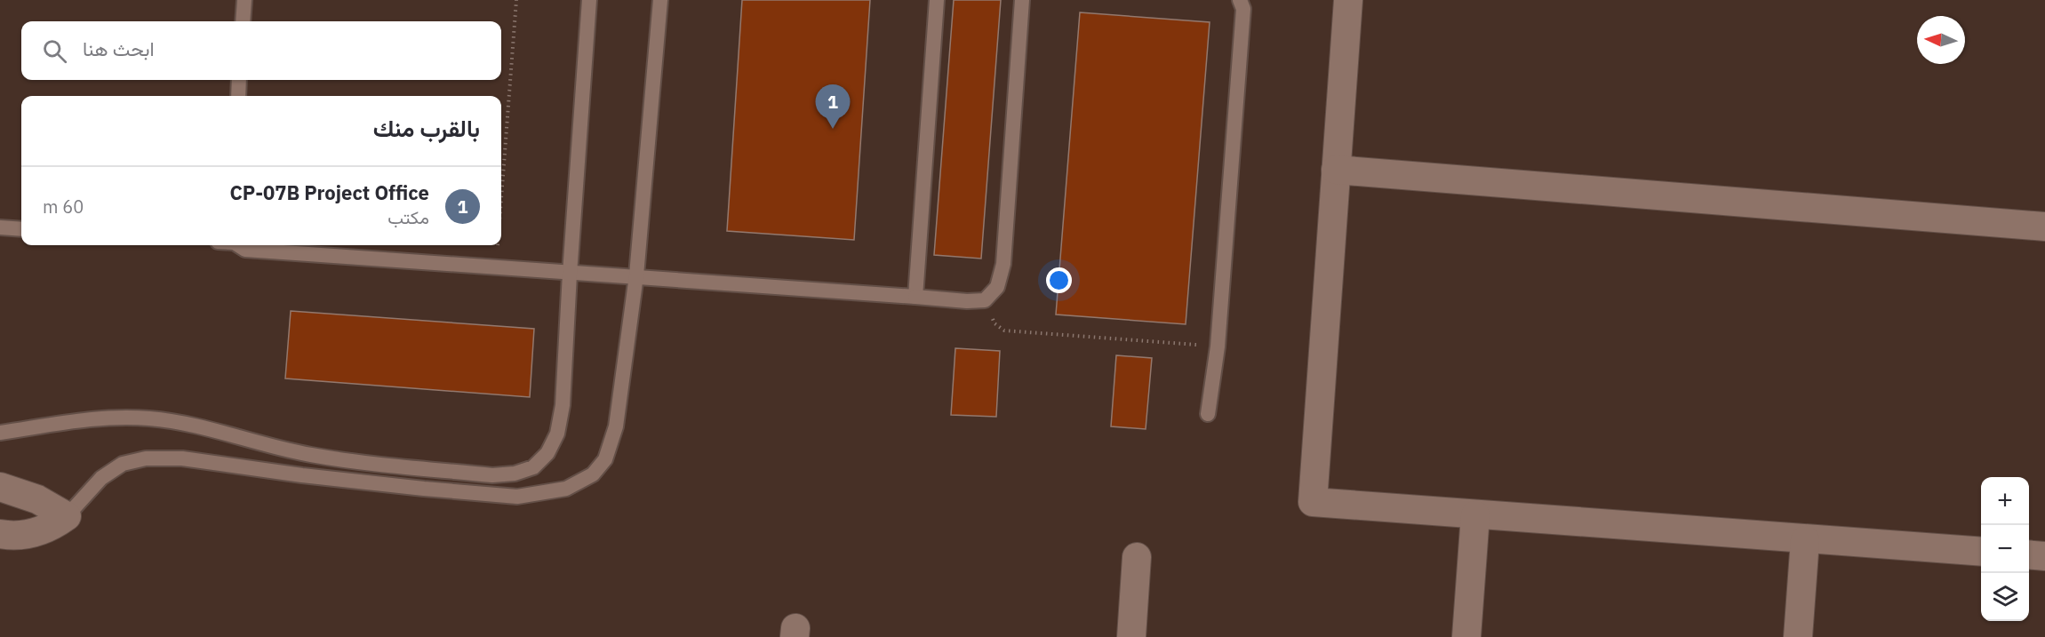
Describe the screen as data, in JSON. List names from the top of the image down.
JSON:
{
  "north": "left",
  "page": {
    "search": "ابحث هنا",
    "pins": "1",
    "heading": "بالقرب منك",
    "list": [
      {
        "mark": "1",
        "name": "CP-07B Project Office",
        "note": "مكتب",
        "value": "60 m"
      }
    ],
    "map_buttons": ["+", "−"]
  }
}
